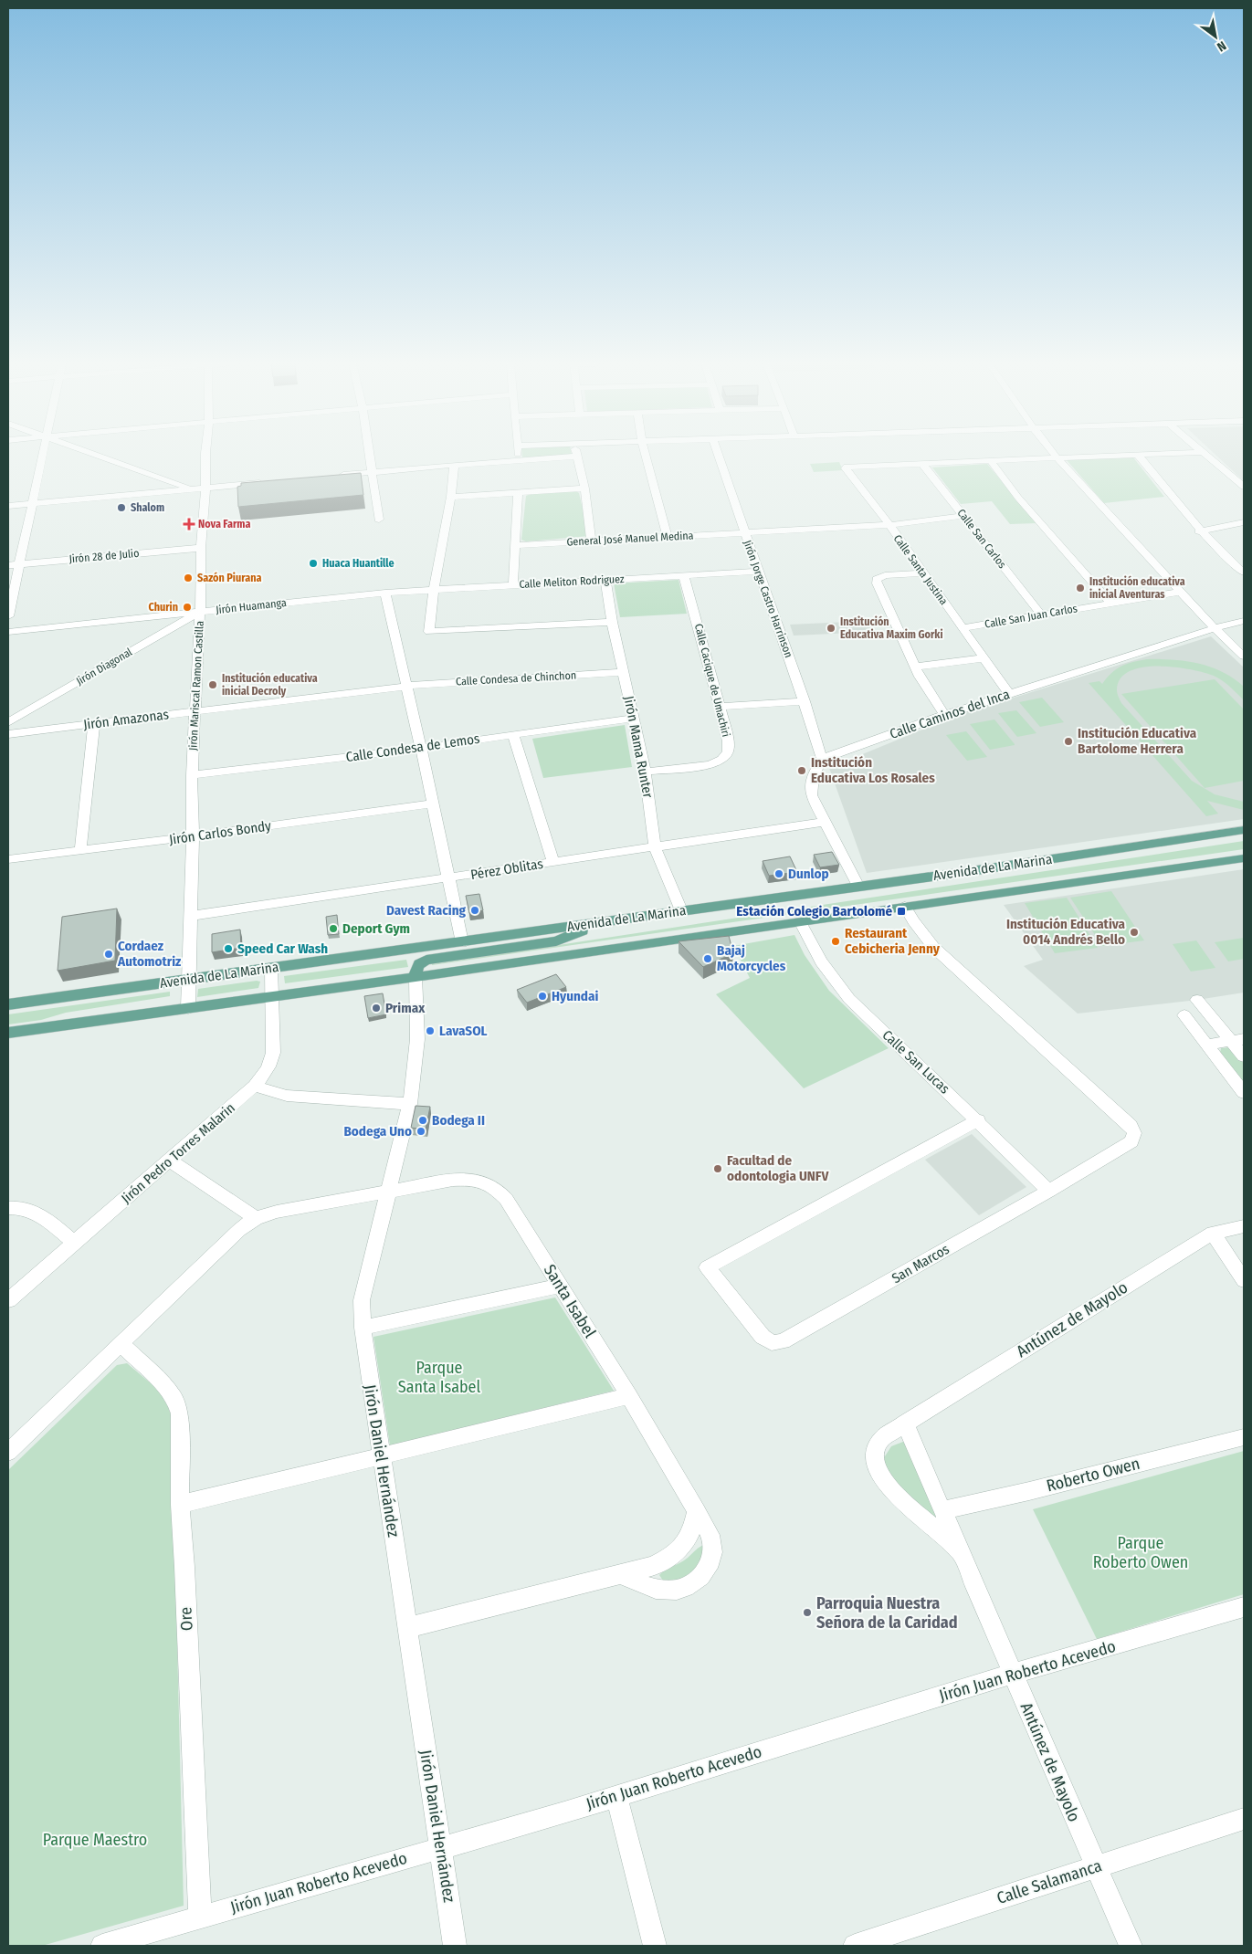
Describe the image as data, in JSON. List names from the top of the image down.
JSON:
{
  "streets": {
    "main road": ["Avenida de La Marina"],
    "street": [
      "General José Manuel Medina",
      "Calle San Carlos",
      "Jirón 28 de Julio",
      "Calle Santa Justina",
      "Calle Meliton Rodriguez",
      "Jirón Jorge Castro Harrinson",
      "Jirón Huamanga",
      "Calle San Juan Carlos",
      "Jirón Diagonal",
      "Calle Condesa de Chinchon",
      "Calle Cacique de Umachiri",
      "Jirón Mariscal Ramon Castilla",
      "Calle Caminos del Inca",
      "Jirón Amazonas",
      "Jirón Mama Runter",
      "Calle Condesa de Lemos",
      "Jirón Carlos Bondy",
      "Pérez Oblitas",
      "Calle San Lucas",
      "Jirón Pedro Torres Malarin",
      "San Marcos",
      "Santa Isabel",
      "Antúnez de Mayolo",
      "Jirón Daniel Hernández",
      "Roberto Owen",
      "Ore",
      "Jirón Juan Roberto Acevedo",
      "Calle Salamanca"
    ]
  },
  "crossings": [
    ["General José Manuel Medina", "Calle San Carlos"],
    ["General José Manuel Medina", "Calle Santa Justina"],
    ["General José Manuel Medina", "Jirón Jorge Castro Harrinson"],
    ["Calle San Carlos", "Calle Santa Justina"],
    ["Calle San Carlos", "Calle San Juan Carlos"],
    ["Jirón 28 de Julio", "Jirón Mariscal Ramon Castilla"],
    ["Calle Santa Justina", "Calle San Juan Carlos"],
    ["Calle Santa Justina", "Calle Caminos del Inca"],
    ["Calle Meliton Rodriguez", "Jirón Jorge Castro Harrinson"],
    ["Calle Meliton Rodriguez", "Jirón Huamanga"],
    ["Calle Meliton Rodriguez", "Calle Cacique de Umachiri"],
    ["Calle Meliton Rodriguez", "Jirón Mama Runter"],
    ["Jirón Jorge Castro Harrinson", "Calle Caminos del Inca"],
    ["Jirón Huamanga", "Jirón Diagonal"],
    ["Jirón Huamanga", "Jirón Mariscal Ramon Castilla"],
    ["Jirón Diagonal", "Jirón Mariscal Ramon Castilla"],
    ["Calle Condesa de Chinchon", "Jirón Amazonas"],
    ["Calle Condesa de Chinchon", "Jirón Mama Runter"],
    ["Calle Cacique de Umachiri", "Jirón Mama Runter"],
    ["Jirón Mariscal Ramon Castilla", "Jirón Amazonas"],
    ["Jirón Mariscal Ramon Castilla", "Calle Condesa de Lemos"],
    ["Jirón Mariscal Ramon Castilla", "Jirón Carlos Bondy"],
    ["Jirón Mariscal Ramon Castilla", "Avenida de La Marina"],
    ["Jirón Mariscal Ramon Castilla", "Pérez Oblitas"],
    ["Jirón Mama Runter", "Calle Condesa de Lemos"],
    ["Jirón Mama Runter", "Avenida de La Marina"],
    ["Jirón Mama Runter", "Pérez Oblitas"],
    ["Avenida de La Marina", "Calle San Lucas"],
    ["Avenida de La Marina", "Jirón Pedro Torres Malarin"],
    ["Avenida de La Marina", "San Marcos"],
    ["Avenida de La Marina", "Jirón Daniel Hernández"],
    ["Calle San Lucas", "San Marcos"],
    ["Santa Isabel", "Jirón Daniel Hernández"],
    ["Antúnez de Mayolo", "Roberto Owen"],
    ["Antúnez de Mayolo", "Jirón Juan Roberto Acevedo"],
    ["Antúnez de Mayolo", "Calle Salamanca"],
    ["Jirón Daniel Hernández", "Jirón Juan Roberto Acevedo"],
    ["Ore", "Jirón Juan Roberto Acevedo"]
  ],
  "parks": ["Parque Santa Isabel", "Parque Roberto Owen", "Parque Maestro"],
  "places": {
    "other": [
      "Shalom",
      "Huaca Huantille",
      "Sazón Piurana",
      "Institución educativa inicial Aventuras",
      "Churin",
      "Institución Educativa Maxim Gorki",
      "Institución educativa inicial Decroly",
      "Institución Educativa Bartolome Herrera",
      "Institución Educativa Los Rosales",
      "Dunlop",
      "Davest Racing",
      "Deport Gym",
      "Institución Educativa 0014 Andrés Bello",
      "Restaurant Cebicheria Jenny",
      "Speed Car Wash",
      "Cordaez Automotriz",
      "Bajaj Motorcycles",
      "Hyundai",
      "Primax",
      "LavaSOL",
      "Bodega II",
      "Bodega Uno",
      "Facultad de odontologia UNFV",
      "Parroquia Nuestra Señora de la Caridad"
    ],
    "health": ["Nova Farma"],
    "transit": ["Estación Colegio Bartolomé"]
  },
  "north": "bottom right"
}
